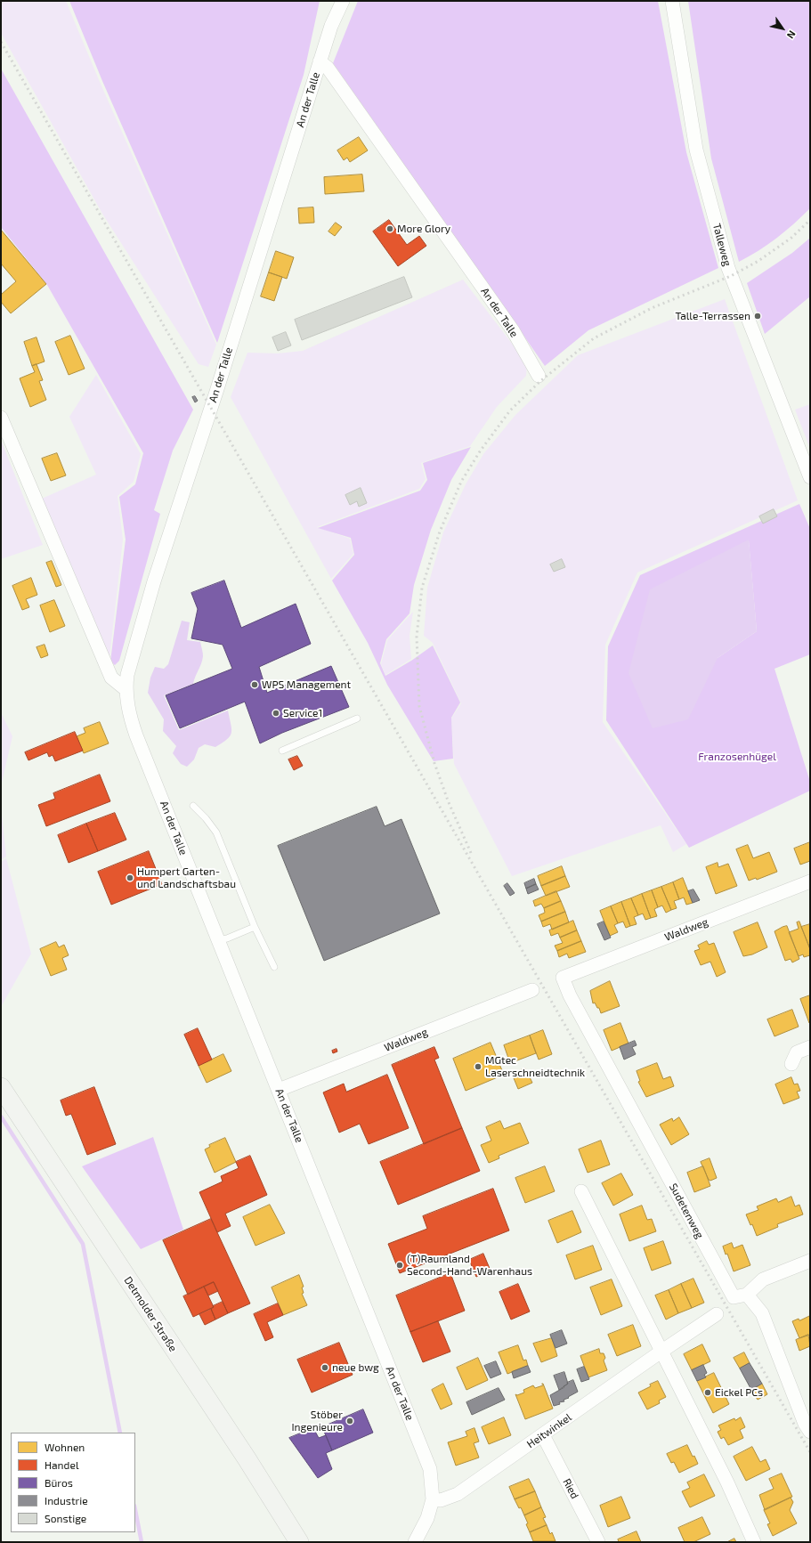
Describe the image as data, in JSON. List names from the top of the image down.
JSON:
{
  "streets": {
    "street": [
      "An der Talle",
      "Talleweg",
      "Waldweg",
      "Sudetenweg",
      "Detmolder Straße",
      "Heitwinkel",
      "Ried"
    ]
  },
  "crossings": [
    ["An der Talle", "Waldweg"],
    ["An der Talle", "Heitwinkel"],
    ["Waldweg", "Sudetenweg"],
    ["Heitwinkel", "Ried"]
  ],
  "parks": ["Franzosenhügel"],
  "places": [
    "More Glory",
    "Talle-Terrassen",
    "WPS Management",
    "Service1",
    "Humpert Garten- und Landschaftsbau",
    "MGtec Laserschneidtechnik",
    "(T)Raumland Second-Hand-Warenhaus",
    "neue bwg",
    "Eickel PCs",
    "Stöber Ingenieure"
  ],
  "legend": [
    "Wohnen",
    "Handel",
    "Büros",
    "Industrie",
    "Sonstige"
  ],
  "north": "bottom right"
}
